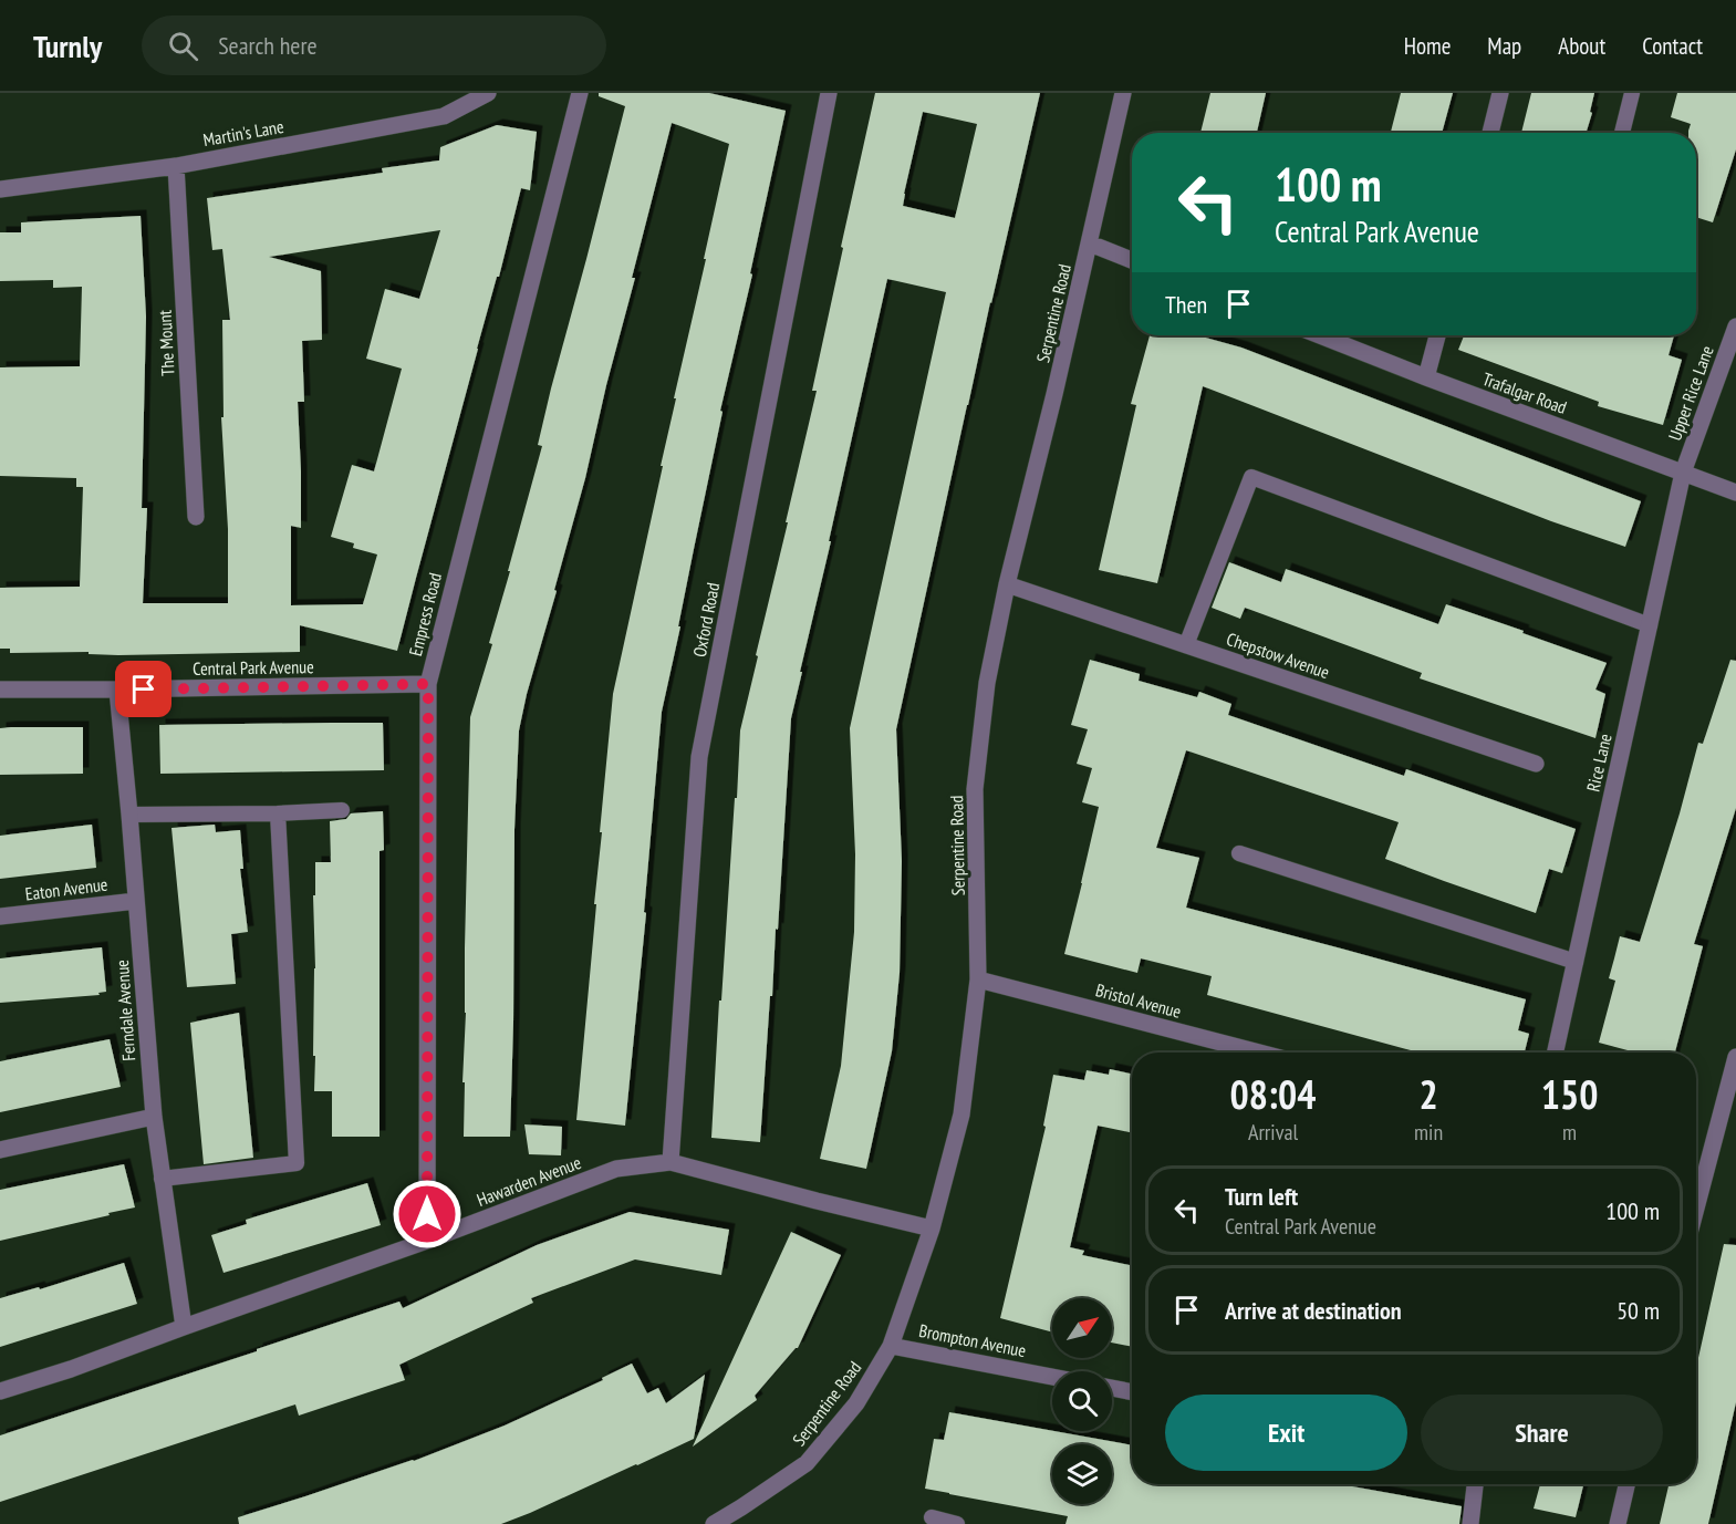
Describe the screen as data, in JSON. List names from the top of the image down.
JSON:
{
  "streets": {
    "street": [
      "Martin's Lane",
      "Serpentine Road",
      "The Mount",
      "Trafalgar Road",
      "Upper Rice Lane",
      "Empress Road",
      "Oxford Road",
      "Chepstow Avenue",
      "Central Park Avenue",
      "Rice Lane",
      "Eaton Avenue",
      "Bristol Avenue",
      "Ferndale Avenue",
      "Hawarden Avenue",
      "Brompton Avenue"
    ]
  },
  "crossings": [
    ["Martin's Lane", "The Mount"],
    ["Serpentine Road", "Chepstow Avenue"],
    ["Serpentine Road", "Bristol Avenue"],
    ["Serpentine Road", "Hawarden Avenue"],
    ["Serpentine Road", "Brompton Avenue"],
    ["Trafalgar Road", "Upper Rice Lane"],
    ["Trafalgar Road", "Rice Lane"],
    ["Upper Rice Lane", "Rice Lane"],
    ["Empress Road", "Central Park Avenue"],
    ["Empress Road", "Hawarden Avenue"],
    ["Oxford Road", "Hawarden Avenue"],
    ["Central Park Avenue", "Ferndale Avenue"],
    ["Eaton Avenue", "Ferndale Avenue"],
    ["Ferndale Avenue", "Hawarden Avenue"]
  ],
  "north": "top right",
  "page": {
    "header": "Turnly",
    "search": "Search here",
    "nav": [
      "Home",
      "Map",
      "About",
      "Contact"
    ],
    "turn": ["100 m", "Central Park Avenue"],
    "then": "Then",
    "eta": [
      "08:04",
      "Arrival",
      "2",
      "min",
      "150",
      "m"
    ],
    "list": [
      {
        "name": "Turn left",
        "note": "Central Park Avenue",
        "value": "100 m"
      },
      {
        "name": "Arrive at destination",
        "value": "50 m"
      }
    ],
    "buttons": ["Exit", "Share"]
  }
}
